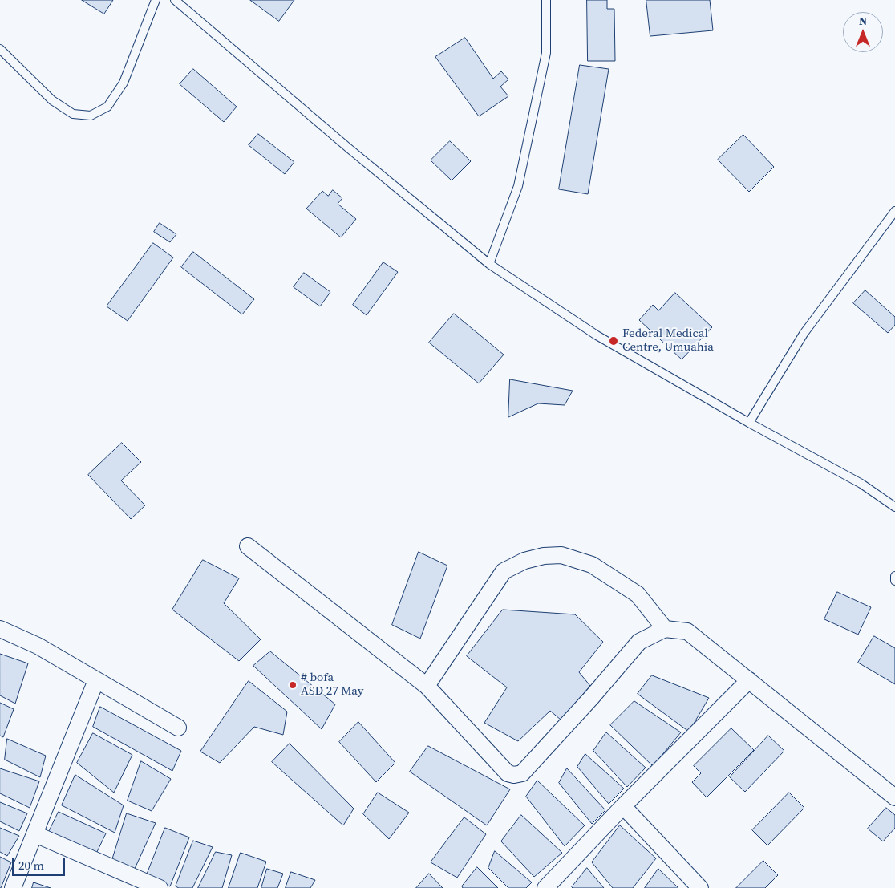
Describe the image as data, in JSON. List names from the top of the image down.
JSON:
{
  "places": ["Federal Medical Centre, Umuahia", "# bofa ASD 27 May"],
  "scale_bar": "20 m",
  "north": "top"
}
